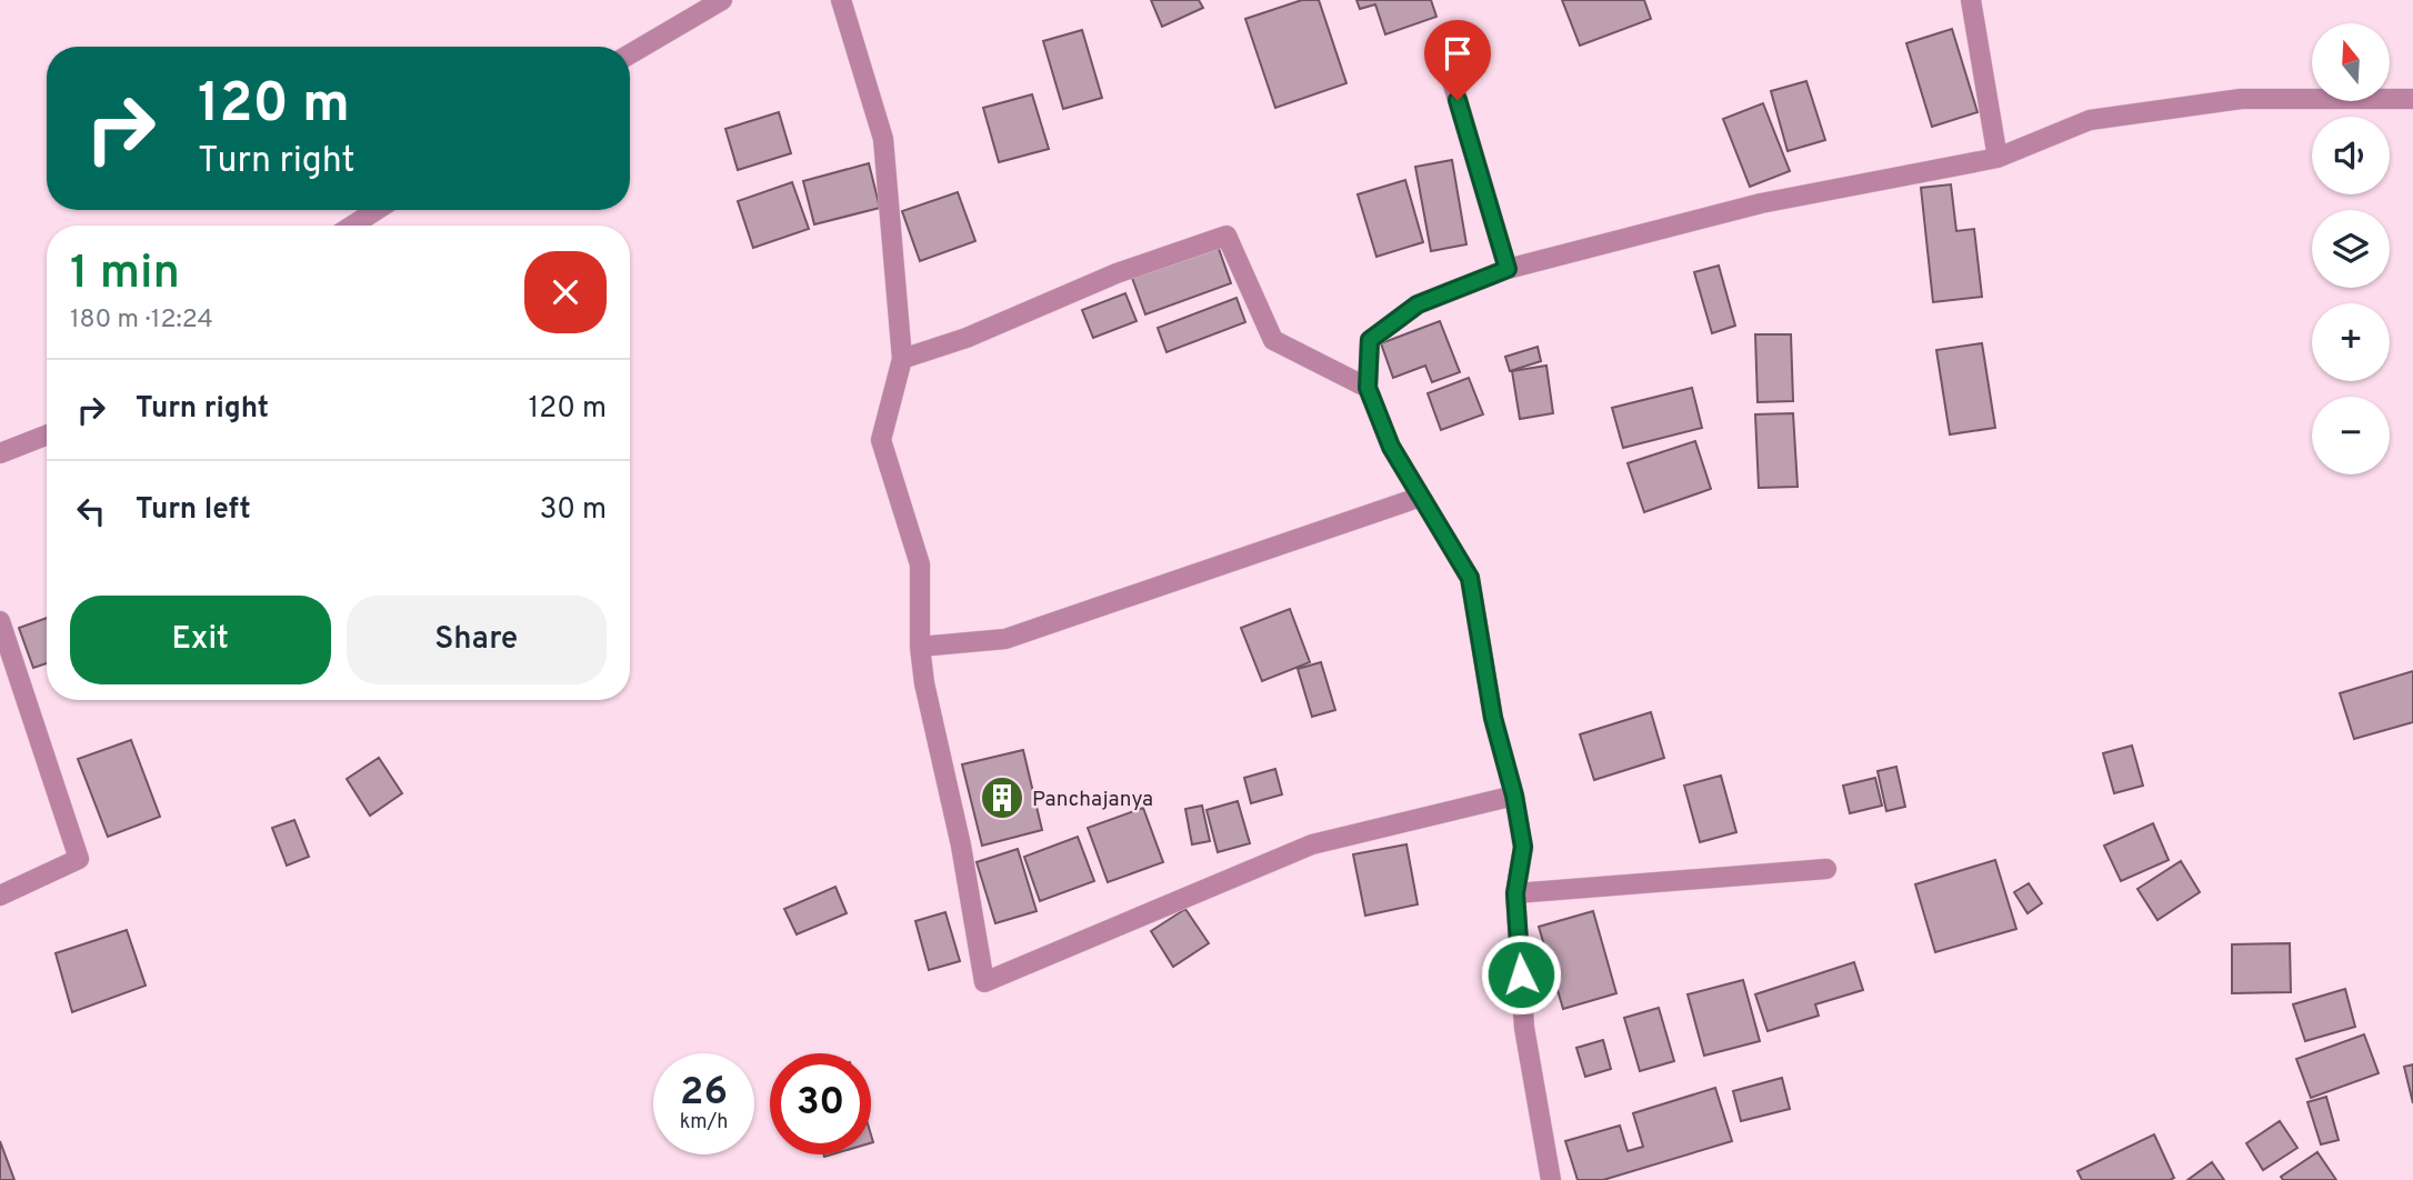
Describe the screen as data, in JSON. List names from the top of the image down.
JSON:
{
  "places": {
    "building": ["Panchajanya"]
  },
  "north": "top",
  "page": {
    "map_buttons": ["+", "−"],
    "turn": ["120 m", "Turn right"],
    "heading": ["1 min", "180 m · 12:24"],
    "list": [
      {
        "name": "Turn right",
        "value": "120 m"
      },
      {
        "name": "Turn left",
        "value": "30 m"
      }
    ],
    "buttons": ["Exit", "Share"],
    "speed": "26 km/h",
    "limit": "30"
  }
}
